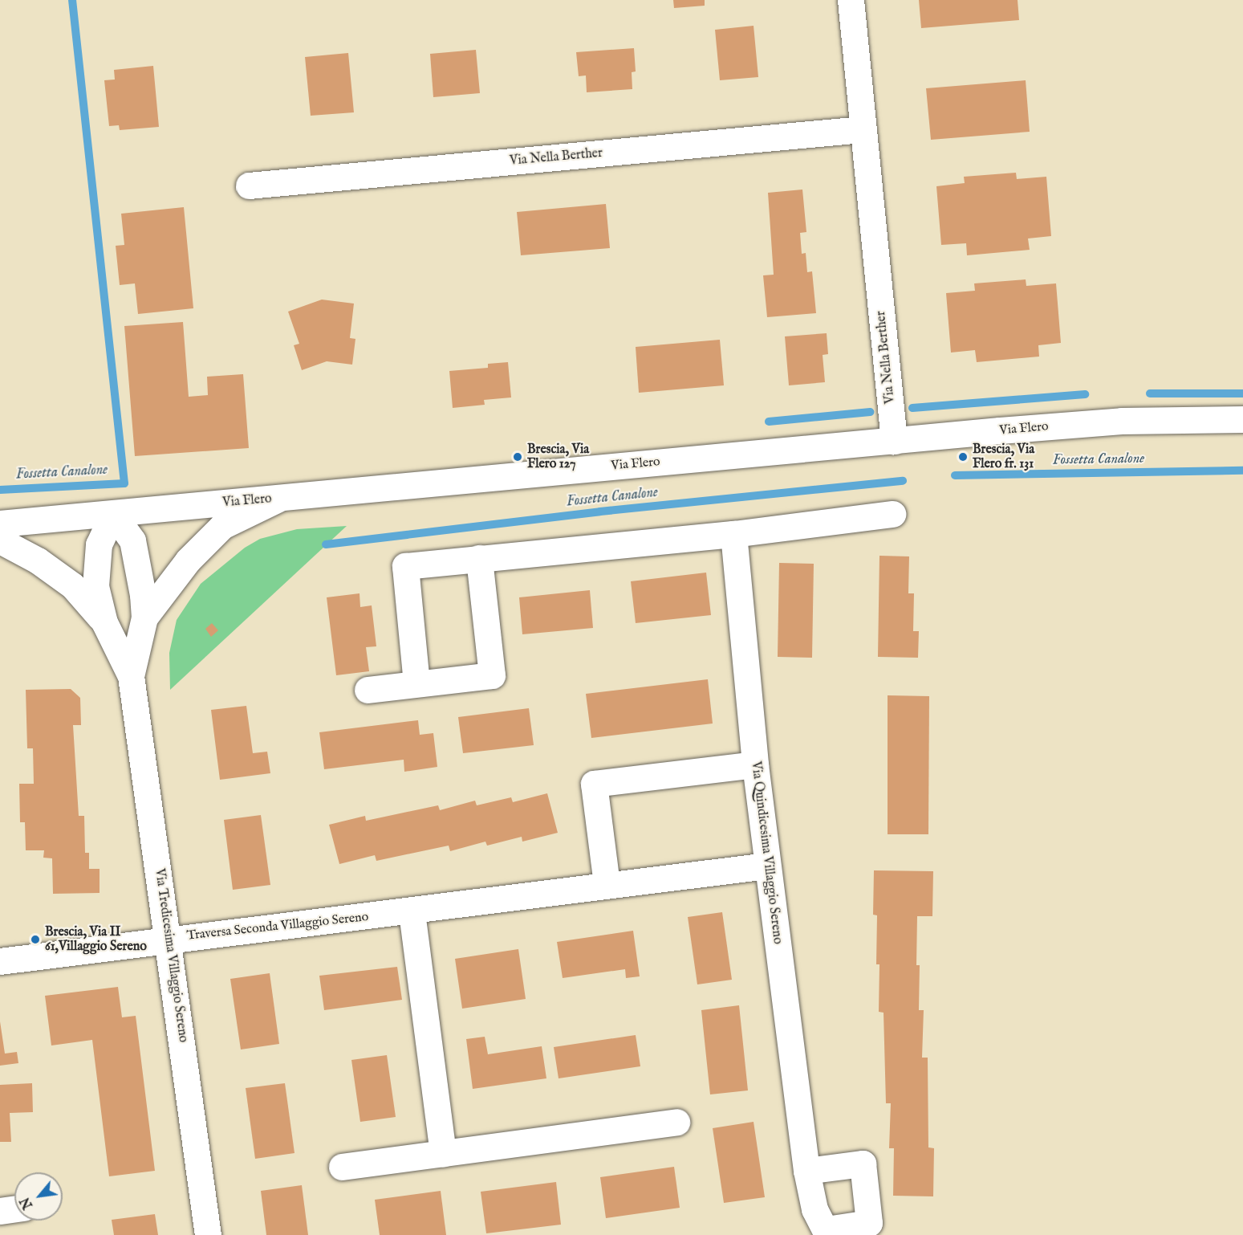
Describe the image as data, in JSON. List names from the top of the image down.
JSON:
{
  "streets": {
    "street": [
      "Via Nella Berther",
      "Via Flero",
      "Via Quindicesima Villaggio Sereno",
      "Traversa Seconda Villaggio Sereno",
      "Via Tredicesima Villaggio Sereno"
    ]
  },
  "crossings": [
    ["Via Nella Berther", "Via Flero"],
    ["Via Flero", "Via Tredicesima Villaggio Sereno"],
    ["Via Quindicesima Villaggio Sereno", "Traversa Seconda Villaggio Sereno"],
    ["Traversa Seconda Villaggio Sereno", "Via Tredicesima Villaggio Sereno"]
  ],
  "water": ["Fossetta Canalone"],
  "places": ["Brescia, Via Flero 127", "Brescia, Via Flero fr. 131", "Brescia, Via II 61,Villaggio Sereno"],
  "north": "bottom left"
}
